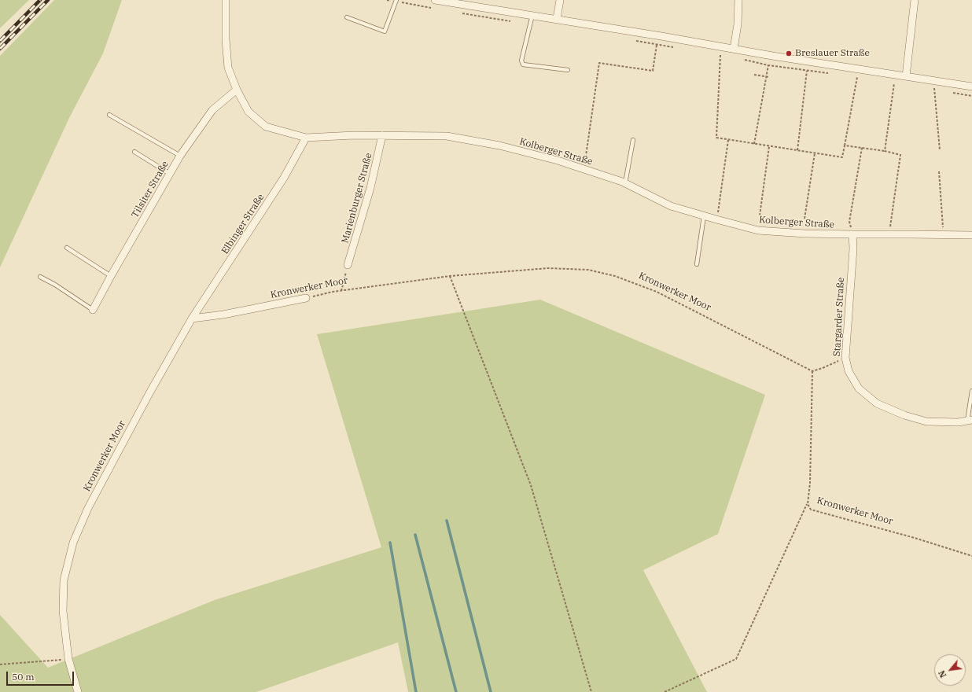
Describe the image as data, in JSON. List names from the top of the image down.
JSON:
{
  "streets": {
    "street": [
      "Kolberger Straße",
      "Tilsiter Straße",
      "Marienburger Straße",
      "Elbinger Straße",
      "Kronwerker Moor",
      "Stargarder Straße"
    ]
  },
  "crossings": [
    ["Kolberger Straße", "Tilsiter Straße"],
    ["Kolberger Straße", "Marienburger Straße"],
    ["Kolberger Straße", "Elbinger Straße"],
    ["Kolberger Straße", "Stargarder Straße"],
    ["Elbinger Straße", "Kronwerker Moor"]
  ],
  "places": ["Breslauer Straße"],
  "scale_bar": "50 m",
  "north": "bottom left"
}
